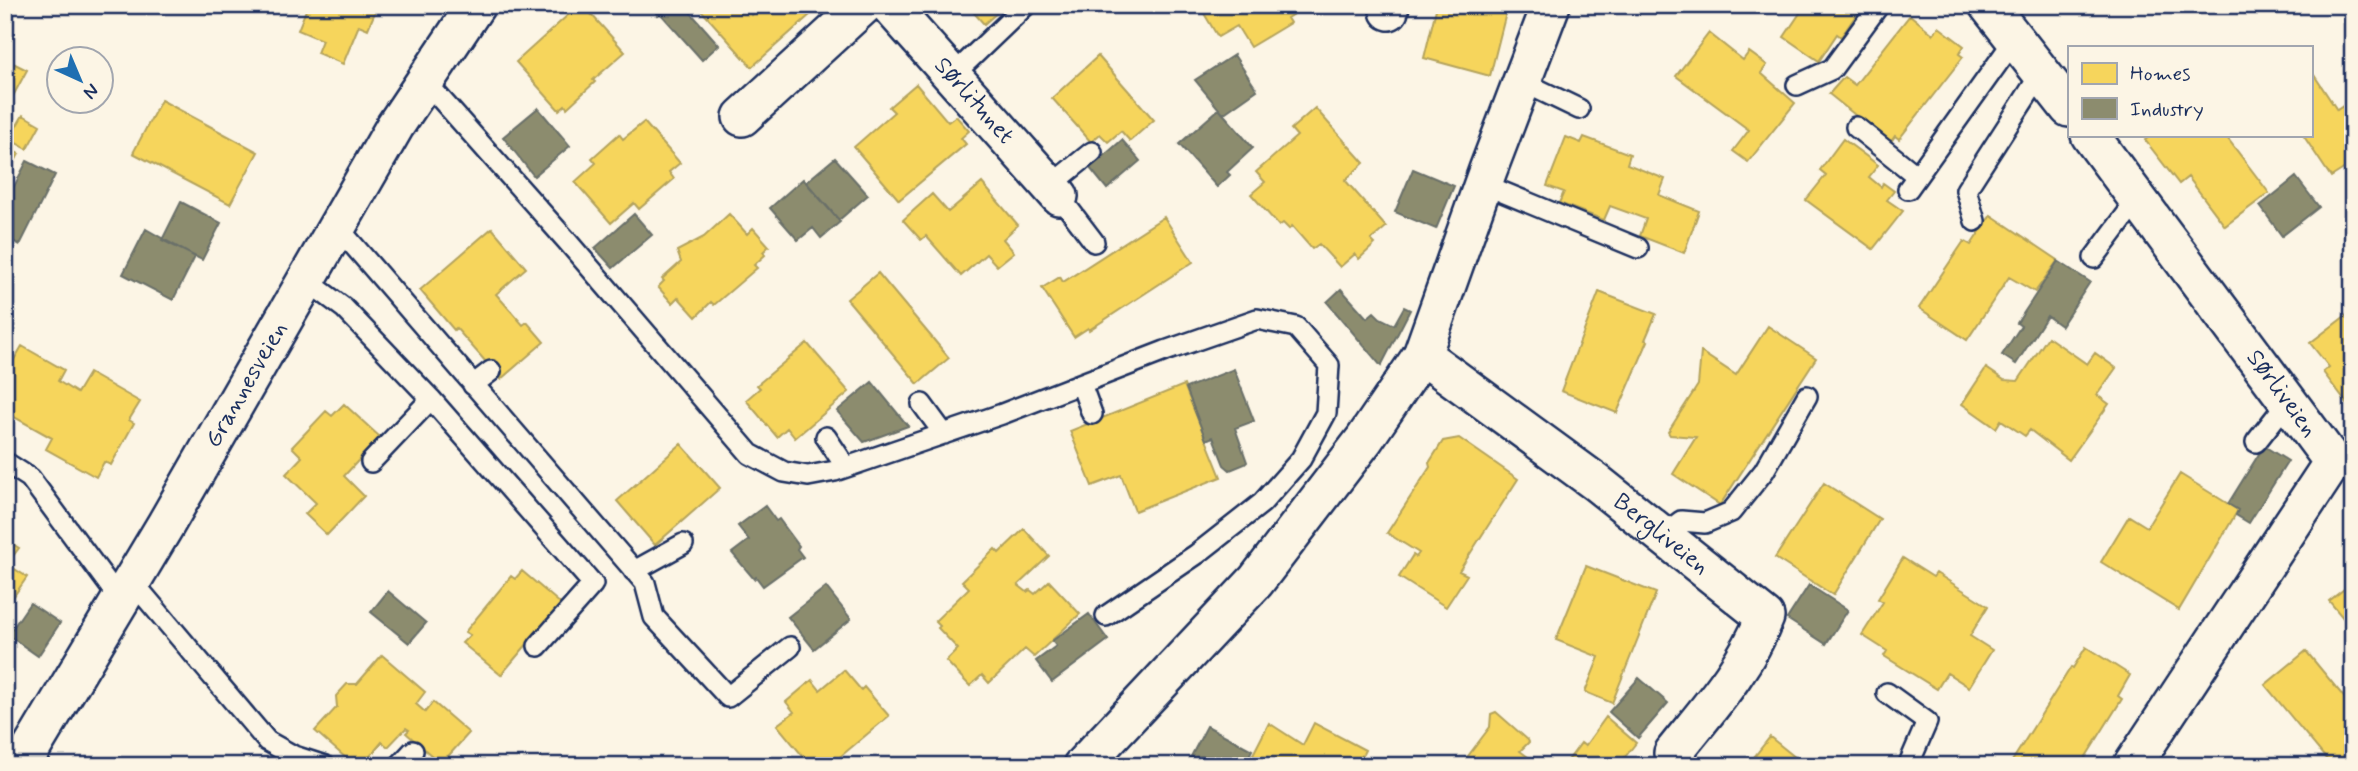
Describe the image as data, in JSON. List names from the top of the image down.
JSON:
{
  "streets": {
    "street": [
      "Sørlitunet",
      "Grannesveien",
      "Sørliveien",
      "Bergliveien"
    ]
  },
  "legend": ["Homes", "Industry"],
  "north": "bottom right"
}
